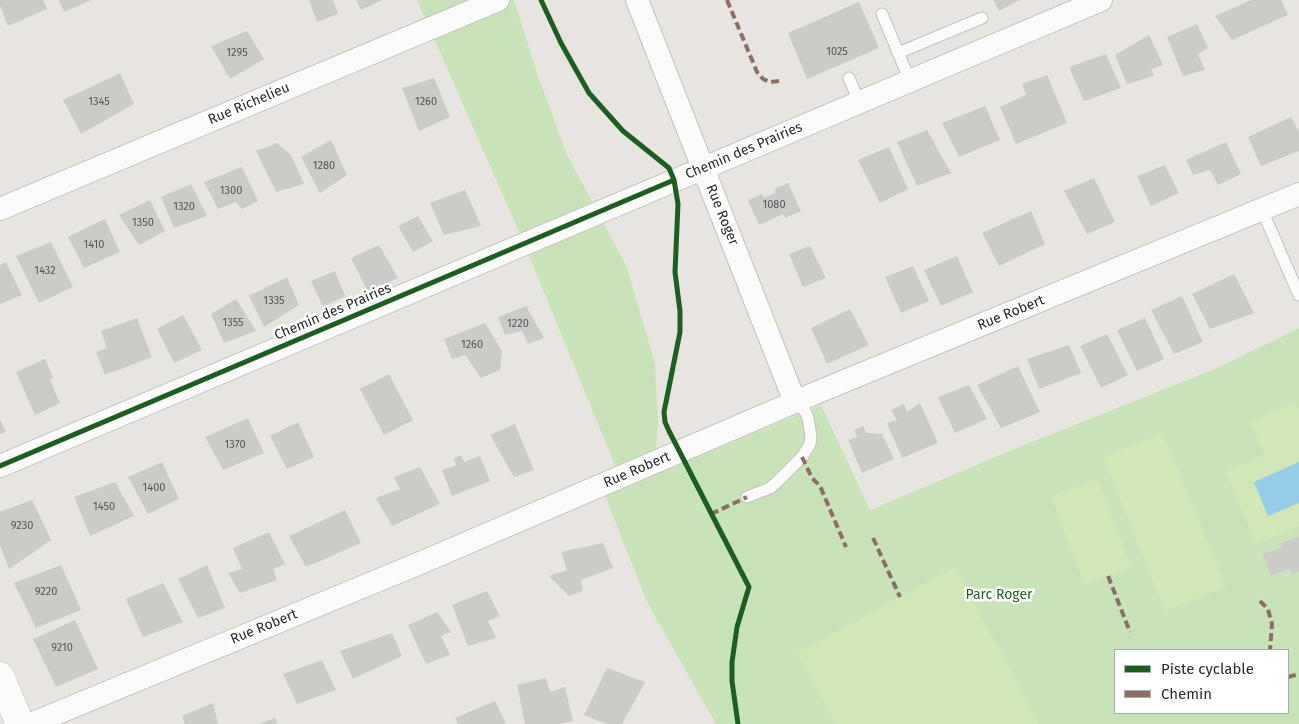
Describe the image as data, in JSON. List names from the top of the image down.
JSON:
{
  "streets": {
    "street": [
      "Rue Richelieu",
      "Chemin des Prairies",
      "Rue Roger",
      "Rue Robert"
    ]
  },
  "crossings": [
    ["Chemin des Prairies", "Rue Roger"],
    ["Rue Roger", "Rue Robert"]
  ],
  "parks": ["Parc Roger"],
  "house_numbers": [
    "1025",
    "1295",
    "1345",
    "1260",
    "1280",
    "1300",
    "1080",
    "1320",
    "1350",
    "1410",
    "1432",
    "1335",
    "1355",
    "1220",
    "1260",
    "1370",
    "1400",
    "1450",
    "9230",
    "9220",
    "9210"
  ],
  "legend": ["Piste cyclable", "Chemin"]
}
